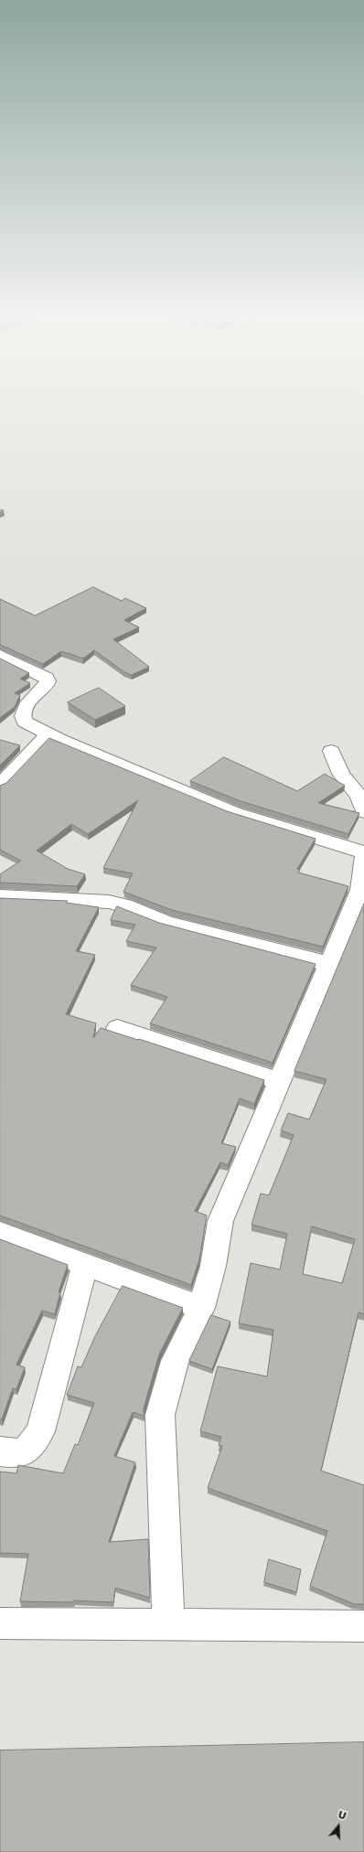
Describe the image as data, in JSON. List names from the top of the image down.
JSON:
{
  "north": "top"
}
